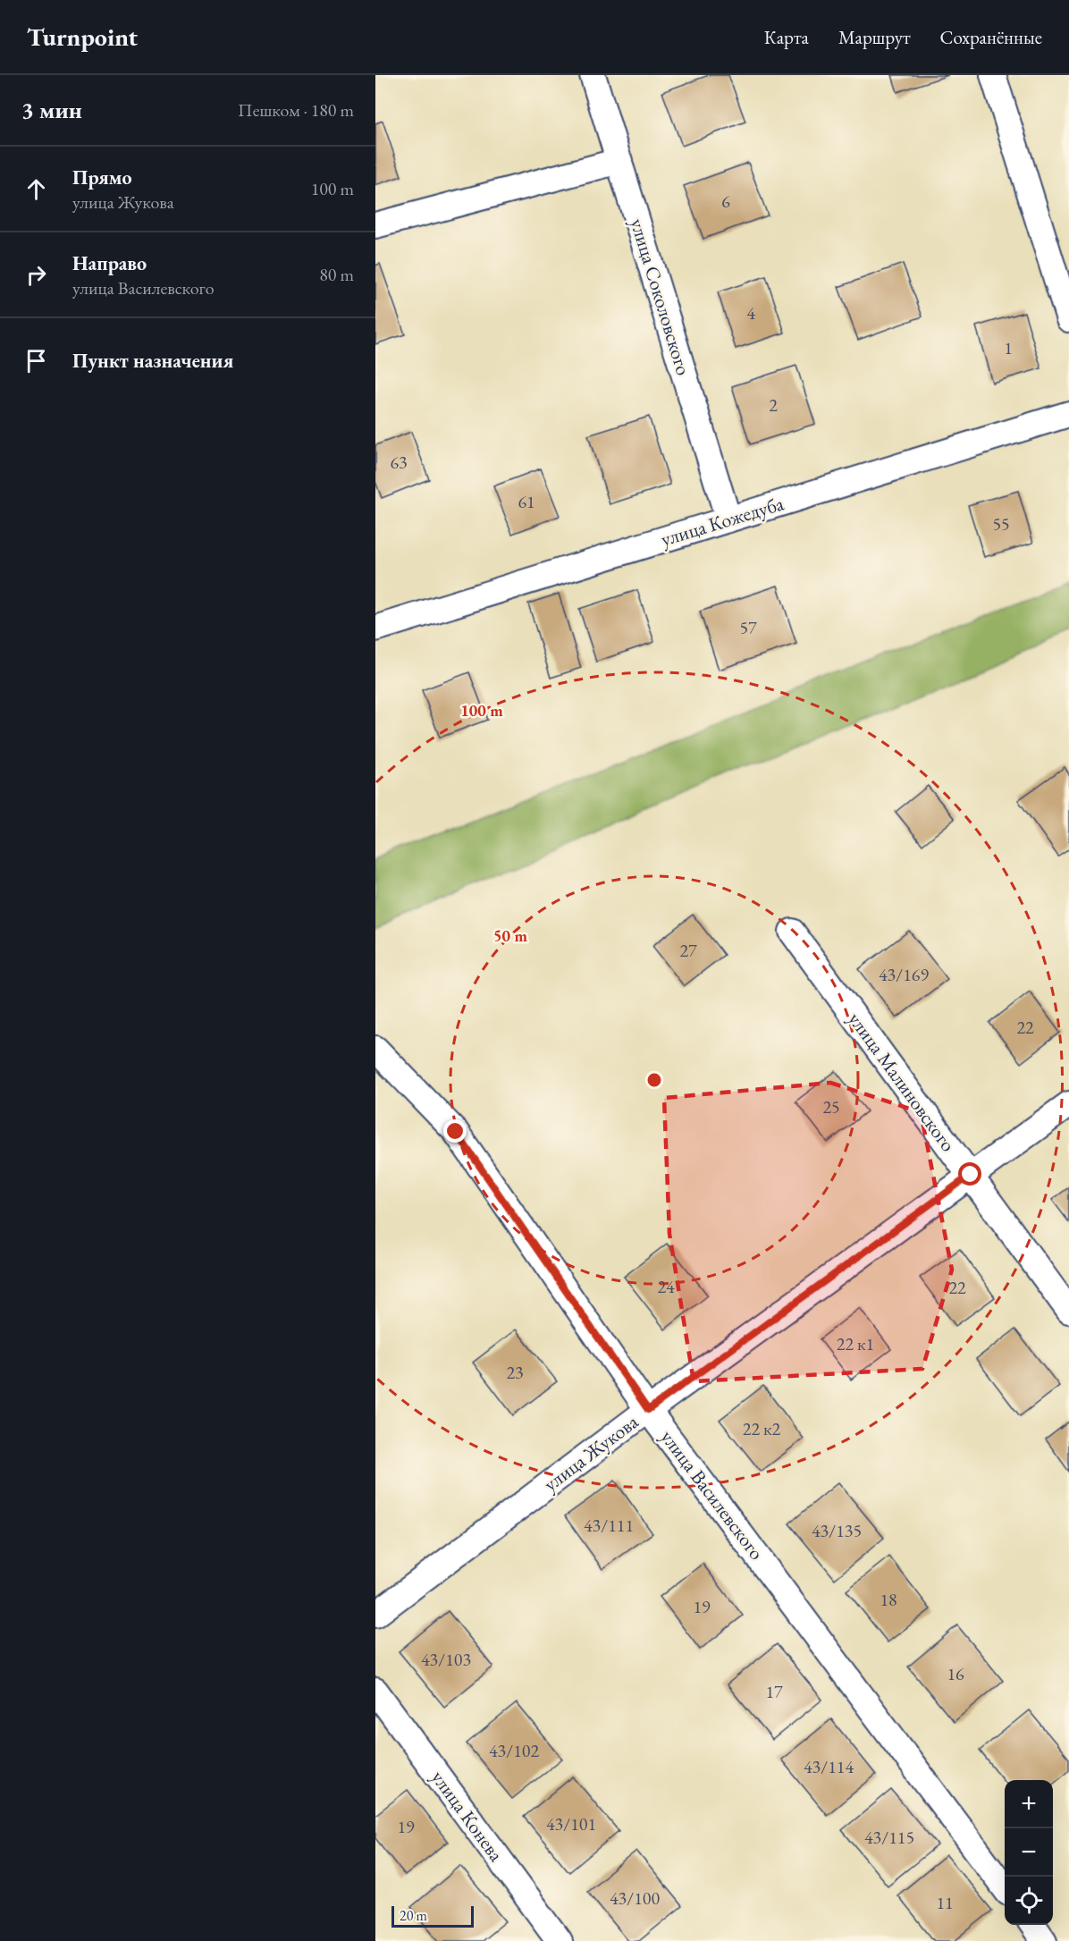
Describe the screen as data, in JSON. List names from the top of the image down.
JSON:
{
  "streets": {
    "street": [
      "улица Соколовского",
      "улица Кожедуба",
      "улица Малиновского",
      "улица Жукова",
      "улица Василевского",
      "улица Конева"
    ]
  },
  "crossings": [
    ["улица Соколовского", "улица Кожедуба"],
    ["улица Малиновского", "улица Жукова"],
    ["улица Жукова", "улица Василевского"]
  ],
  "house_numbers": [
    "6",
    "4",
    "1",
    "2",
    "63",
    "61",
    "55",
    "57",
    "27",
    "43/169",
    "22",
    "25",
    "24",
    "22",
    "22 к1",
    "23",
    "22 к2",
    "43/111",
    "43/135",
    "18",
    "19",
    "43/103",
    "16",
    "17",
    "43/102",
    "43/114",
    "43/101",
    "19",
    "43/115",
    "43/100",
    "11"
  ],
  "scale_bar": "20 m",
  "page": {
    "header": "Turnpoint",
    "nav": ["Карта", "Маршрут", "Сохранённые"],
    "heading": ["3 мин", "Пешком · 180 m"],
    "list": [
      ["Прямо", "улица Жукова", "100 m"],
      ["Направо", "улица Василевского", "80 m"],
      "Пункт назначения"
    ],
    "map_buttons": ["+", "−"],
    "scale": "20 m"
  },
  "rings": ["100 m", "50 m"]
}
